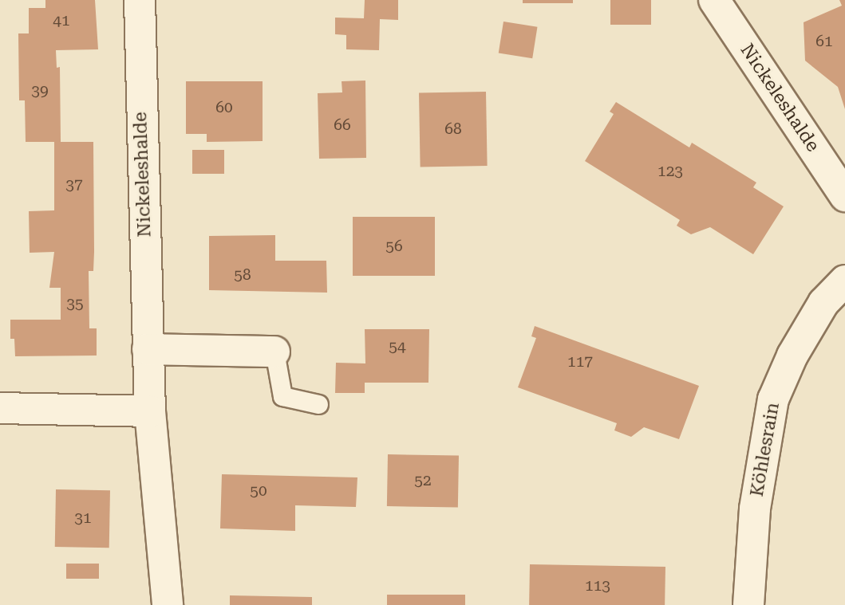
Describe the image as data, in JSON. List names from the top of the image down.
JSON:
{
  "streets": {
    "street": ["Nickeleshalde", "Köhlesrain"]
  },
  "house_numbers": [
    "41",
    "61",
    "39",
    "60",
    "66",
    "68",
    "123",
    "37",
    "56",
    "58",
    "35",
    "54",
    "117",
    "52",
    "50",
    "31",
    "113"
  ]
}
